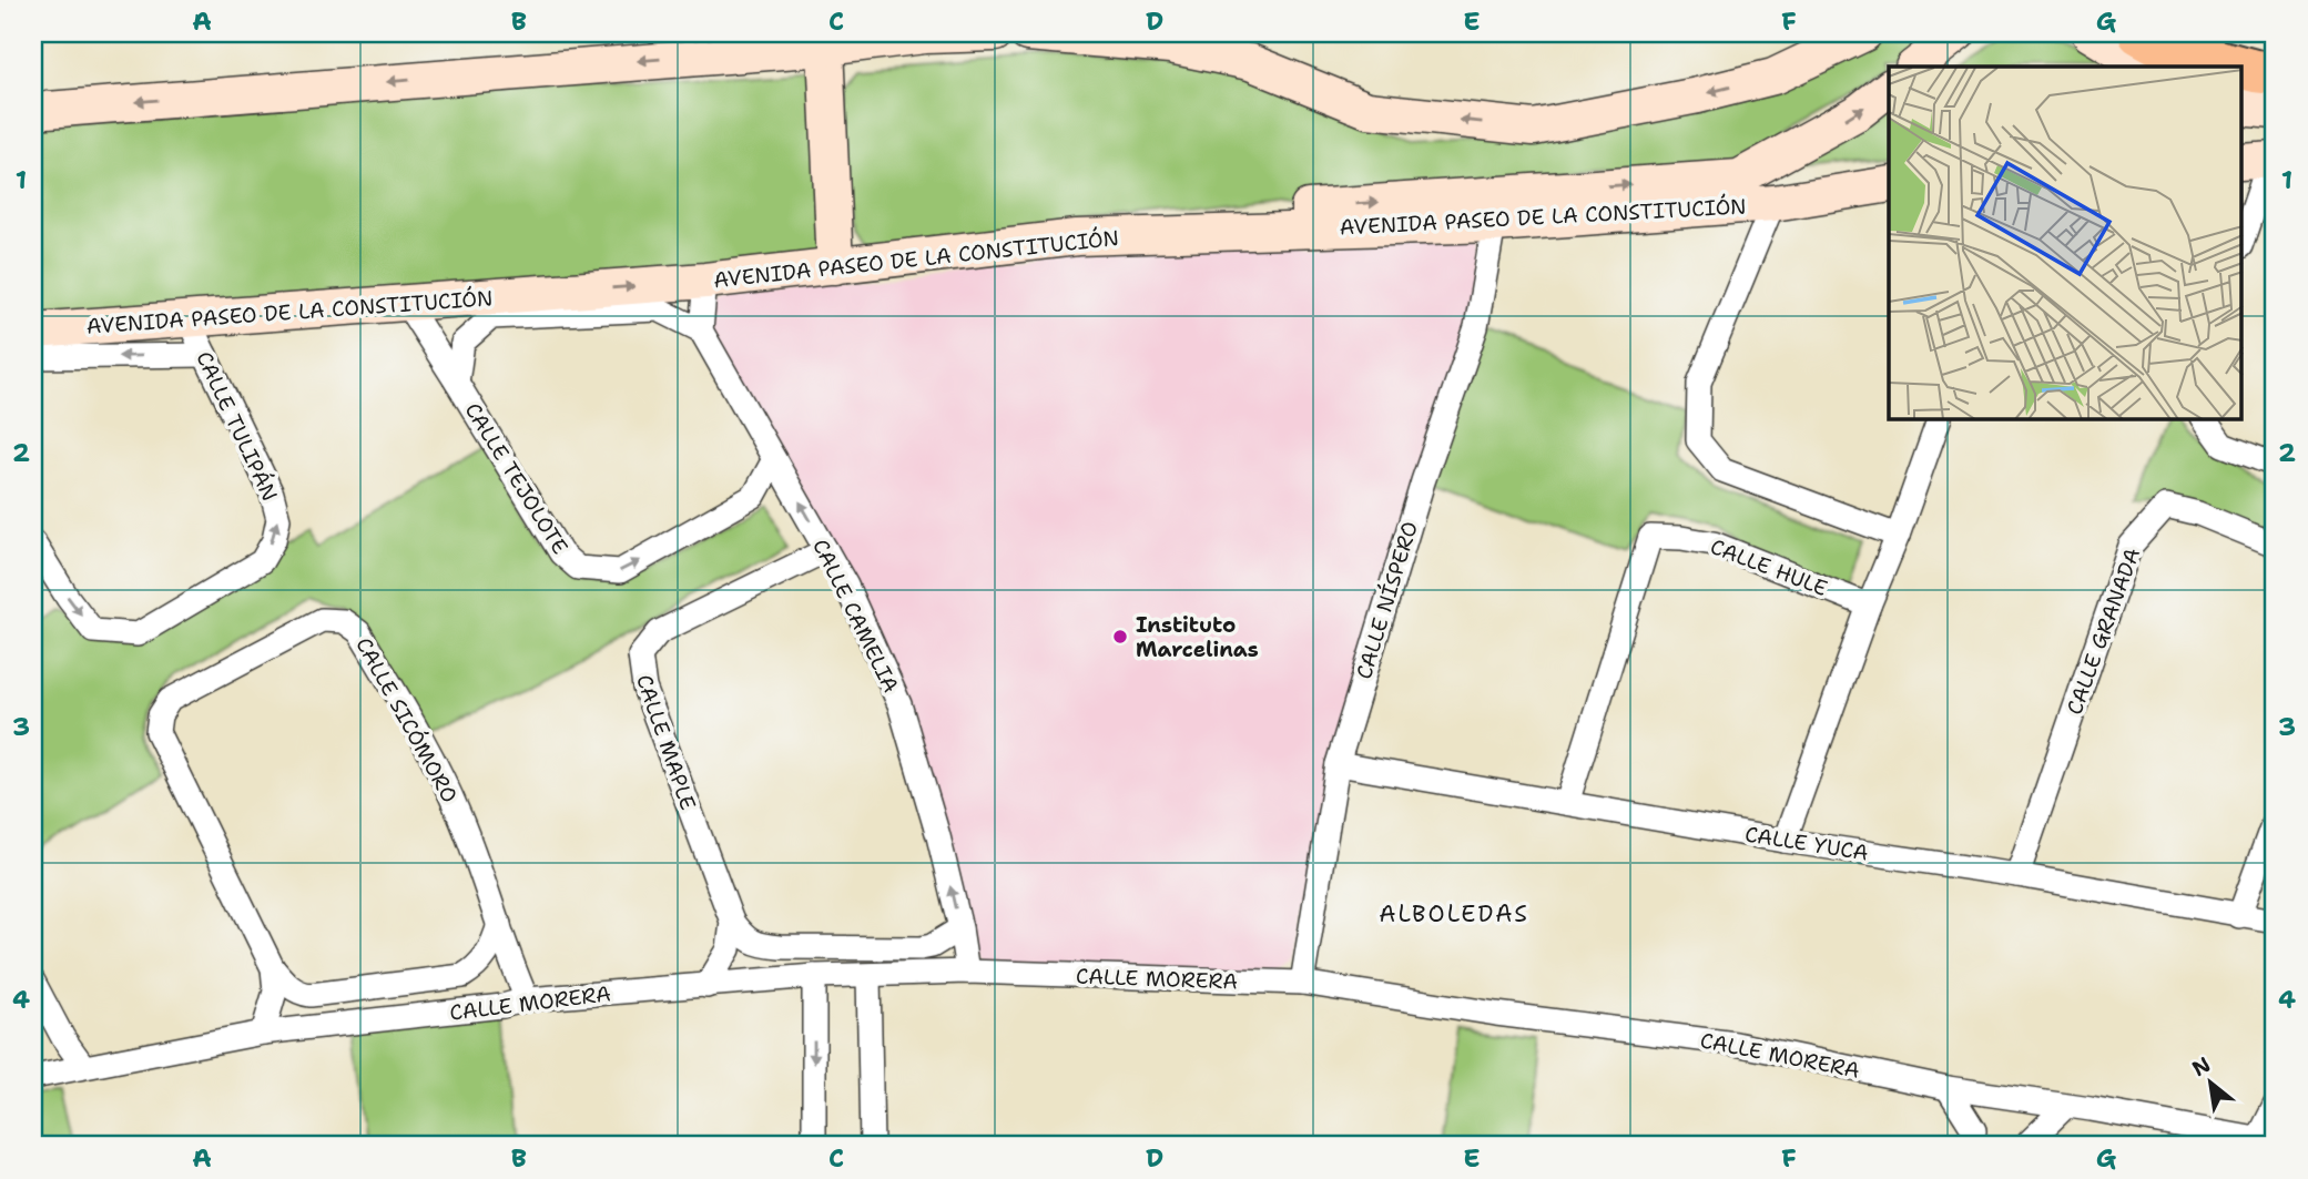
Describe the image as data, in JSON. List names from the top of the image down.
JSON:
{
  "streets": {
    "street": [
      "AVENIDA PASEO DE LA CONSTITUCIÓN",
      "CALLE TULIPÁN",
      "CALLE TEJOLOTE",
      "CALLE HULE",
      "CALLE NÍSPERO",
      "CALLE CAMELIA",
      "CALLE GRANADA",
      "CALLE SICÓMORO",
      "CALLE MAPLE",
      "CALLE YUCA",
      "CALLE MORERA"
    ]
  },
  "crossings": [
    ["AVENIDA PASEO DE LA CONSTITUCIÓN", "CALLE TULIPÁN"],
    ["AVENIDA PASEO DE LA CONSTITUCIÓN", "CALLE TEJOLOTE"],
    ["AVENIDA PASEO DE LA CONSTITUCIÓN", "CALLE NÍSPERO"],
    ["CALLE TEJOLOTE", "CALLE CAMELIA"],
    ["CALLE HULE", "CALLE YUCA"],
    ["CALLE NÍSPERO", "CALLE YUCA"],
    ["CALLE NÍSPERO", "CALLE MORERA"],
    ["CALLE CAMELIA", "CALLE MAPLE"],
    ["CALLE CAMELIA", "CALLE MORERA"],
    ["CALLE GRANADA", "CALLE YUCA"],
    ["CALLE SICÓMORO", "CALLE MORERA"]
  ],
  "one_way": ["CALLE CAMELIA"],
  "districts": ["ALBOLEDAS"],
  "places": ["Instituto Marcelinas"],
  "north": "top left",
  "grid": {
    "columns": [
      "A",
      "B",
      "C",
      "D",
      "E",
      "F",
      "G"
    ],
    "rows": [
      "1",
      "2",
      "3",
      "4"
    ]
  }
}
